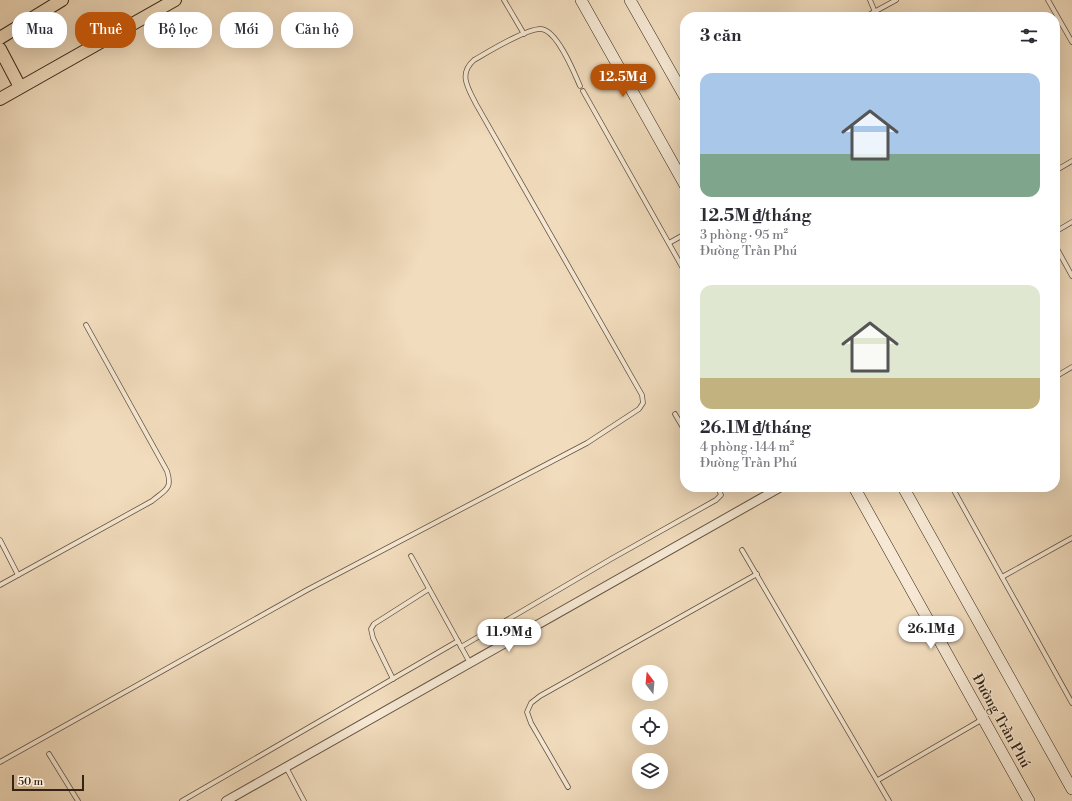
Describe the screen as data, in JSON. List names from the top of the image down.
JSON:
{
  "streets": {
    "main road": ["Đường Trần Phú"]
  },
  "scale_bar": "50 m",
  "north": "top",
  "page": {
    "chip": [
      "Mua",
      "Thuê",
      "Bộ lọc",
      "Mới",
      "Căn hộ"
    ],
    "heading": "3 căn",
    "list": [
      {
        "name": "12.5M ₫/tháng",
        "note": "3 phòng · 95 m² · Đường Trần Phú"
      },
      {
        "name": "26.1M ₫/tháng",
        "note": "4 phòng · 144 m² · Đường Trần Phú"
      }
    ],
    "price": ["12.5M ₫", "26.1M ₫", "11.9M ₫"],
    "scale": "50 m"
  }
}
